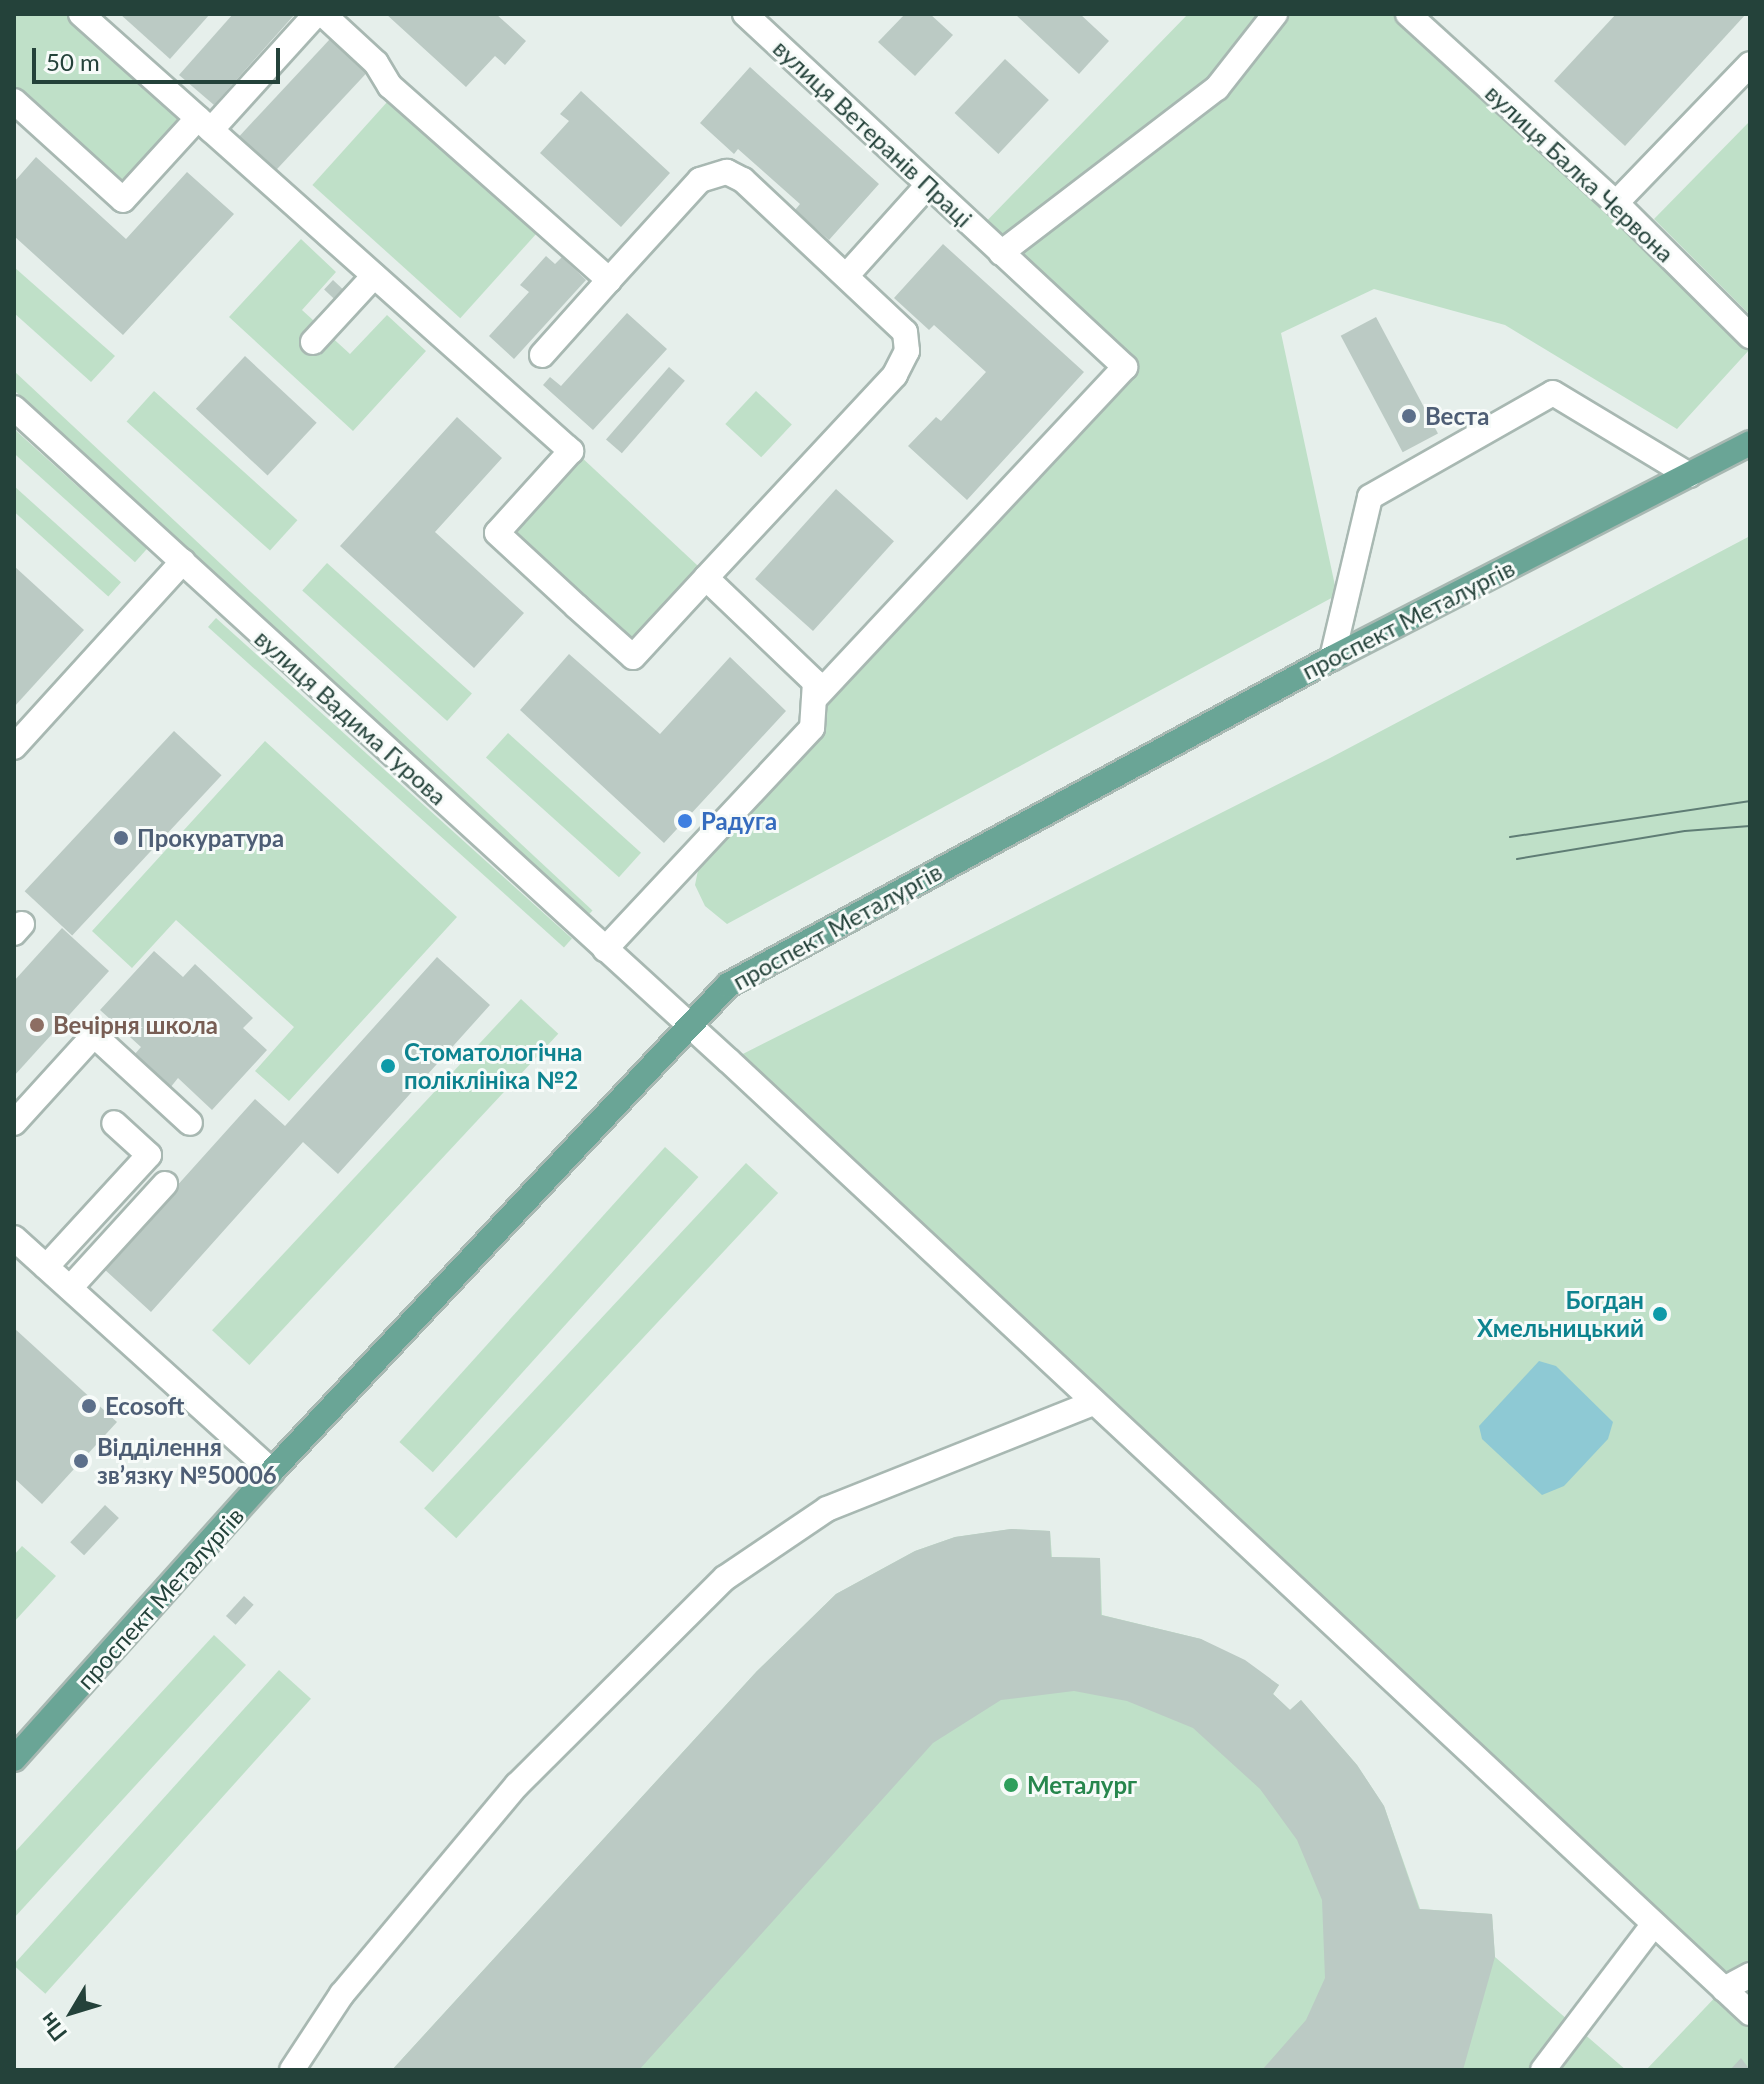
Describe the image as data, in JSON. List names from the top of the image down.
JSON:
{
  "streets": {
    "main road": ["проспект Металургів"],
    "street": ["вулиця Ветеранів Праці", "вулиця Балка Червона", "вулиця Вадима Гурова"]
  },
  "crossings": [
    ["проспект Металургів", "вулиця Вадима Гурова"]
  ],
  "places": [
    "Веста",
    "Радуга",
    "Прокуратура",
    "Вечірня школа",
    "Стоматологічна поліклініка №2",
    "Богдан Хмельницький",
    "Ecosoft",
    "Відділення зв’язку №50006",
    "Металург"
  ],
  "scale_bar": "50 m",
  "north": "bottom left"
}
